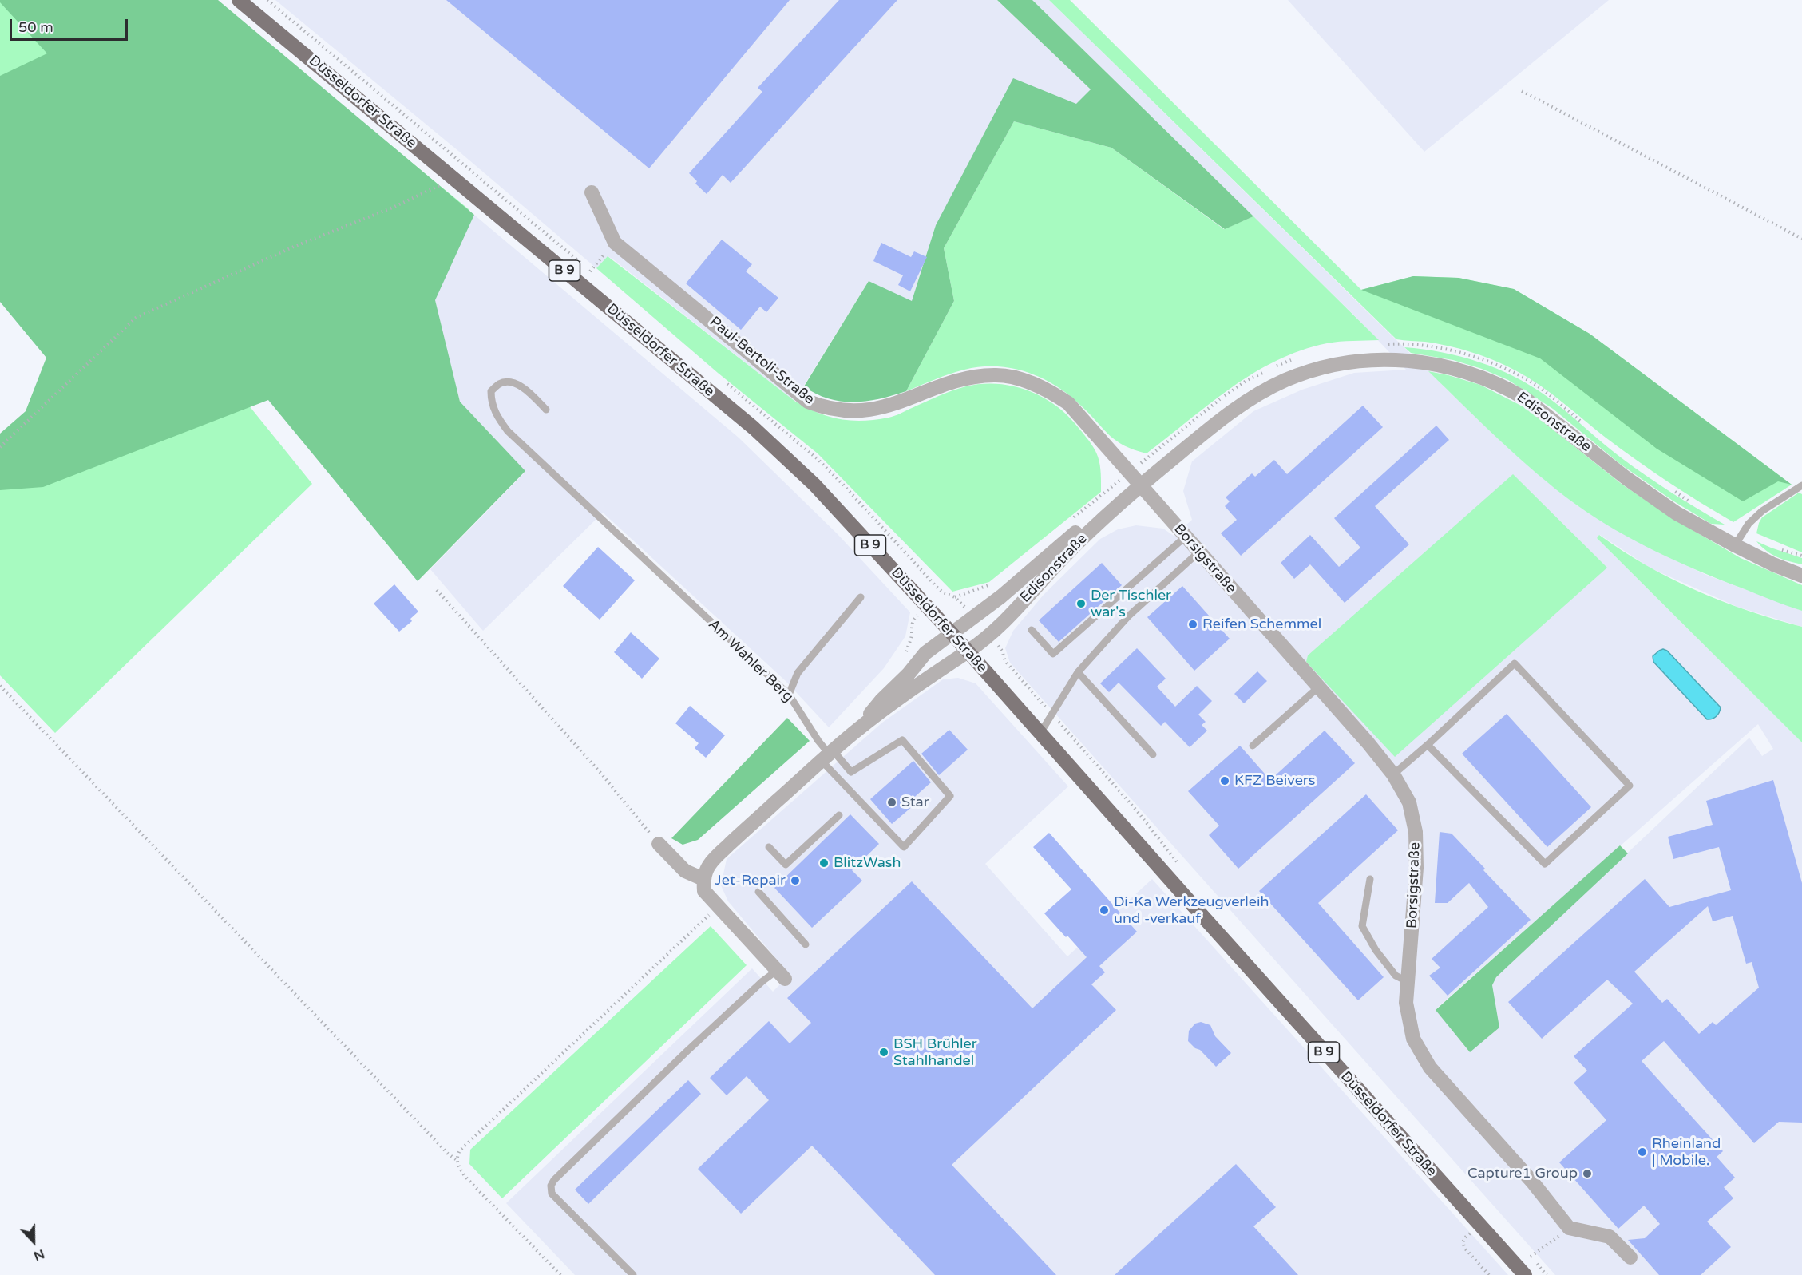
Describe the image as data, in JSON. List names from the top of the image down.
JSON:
{
  "streets": {
    "main road": ["Düsseldorfer Straße", "B 9"],
    "street": ["Paul-Bertoli-Straße", "Edisonstraße", "Borsigstraße"],
    "lane": ["Am Wahler Berg"]
  },
  "crossings": [
    ["Düsseldorfer Straße", "Edisonstraße"],
    ["Paul-Bertoli-Straße", "Edisonstraße"],
    ["Paul-Bertoli-Straße", "Borsigstraße"],
    ["Edisonstraße", "Borsigstraße"]
  ],
  "places": [
    "Der Tischler war's",
    "Reifen Schemmel",
    "KFZ Beivers",
    "Star",
    "BlitzWash",
    "Jet-Repair",
    "Di-Ka Werkzeugverleih und -verkauf",
    "BSH Brühler Stahlhandel",
    "Rheinland | Mobile.",
    "Capture1 Group"
  ],
  "scale_bar": "50 m",
  "north": "bottom"
}
